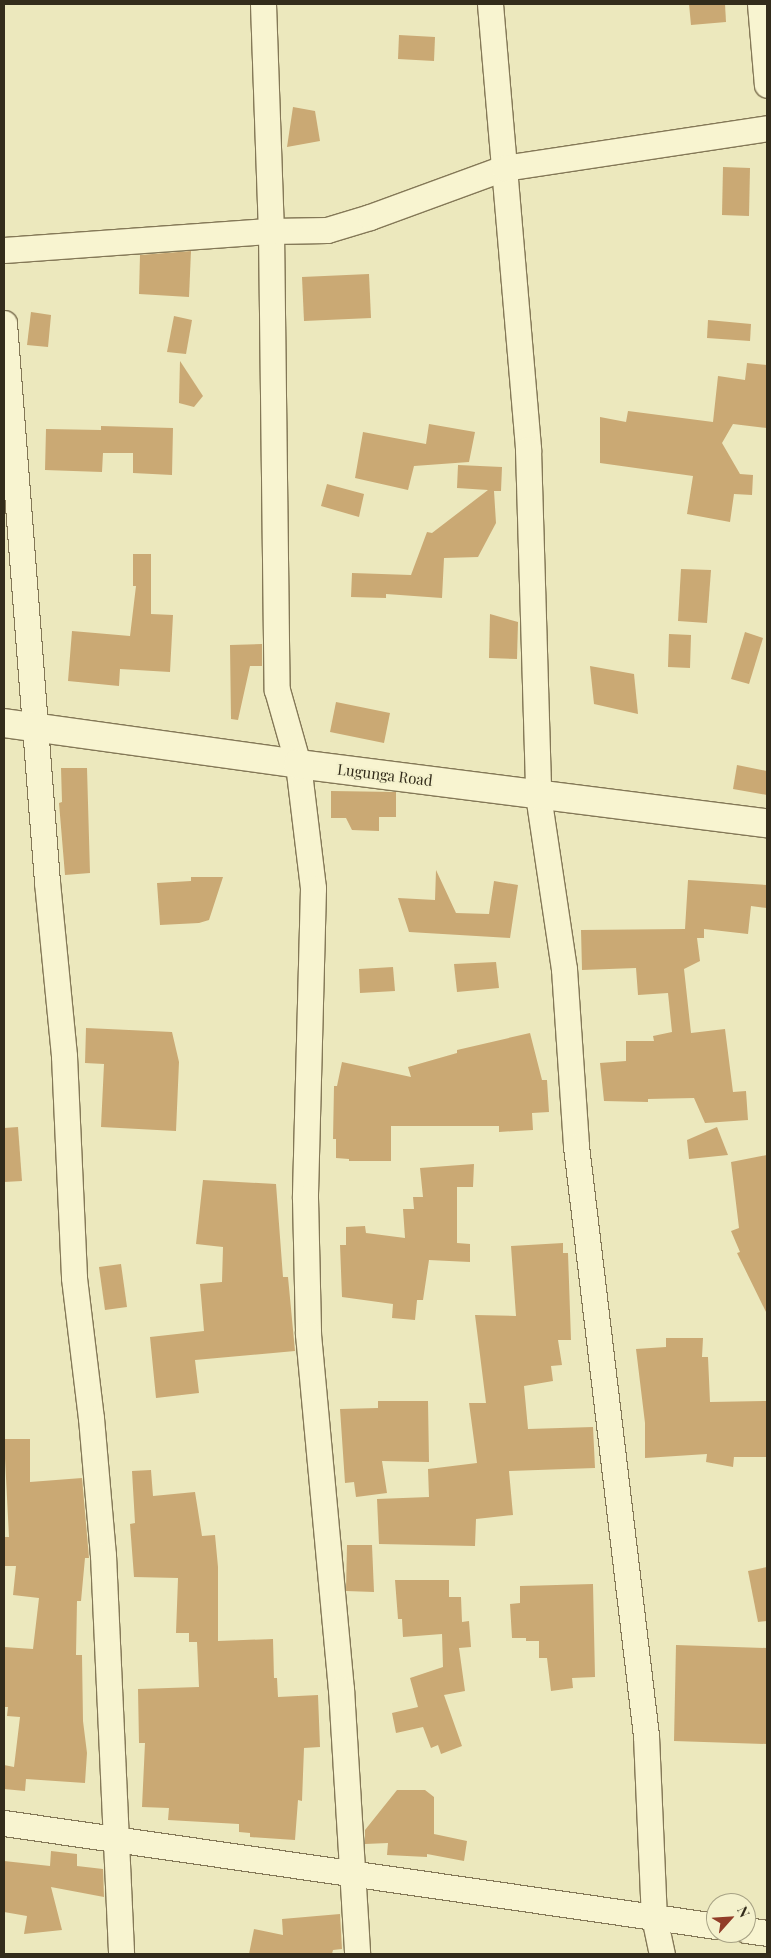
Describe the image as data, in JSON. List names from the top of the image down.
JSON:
{
  "streets": {
    "street": ["Lugunga Road"]
  },
  "north": "top right"
}
